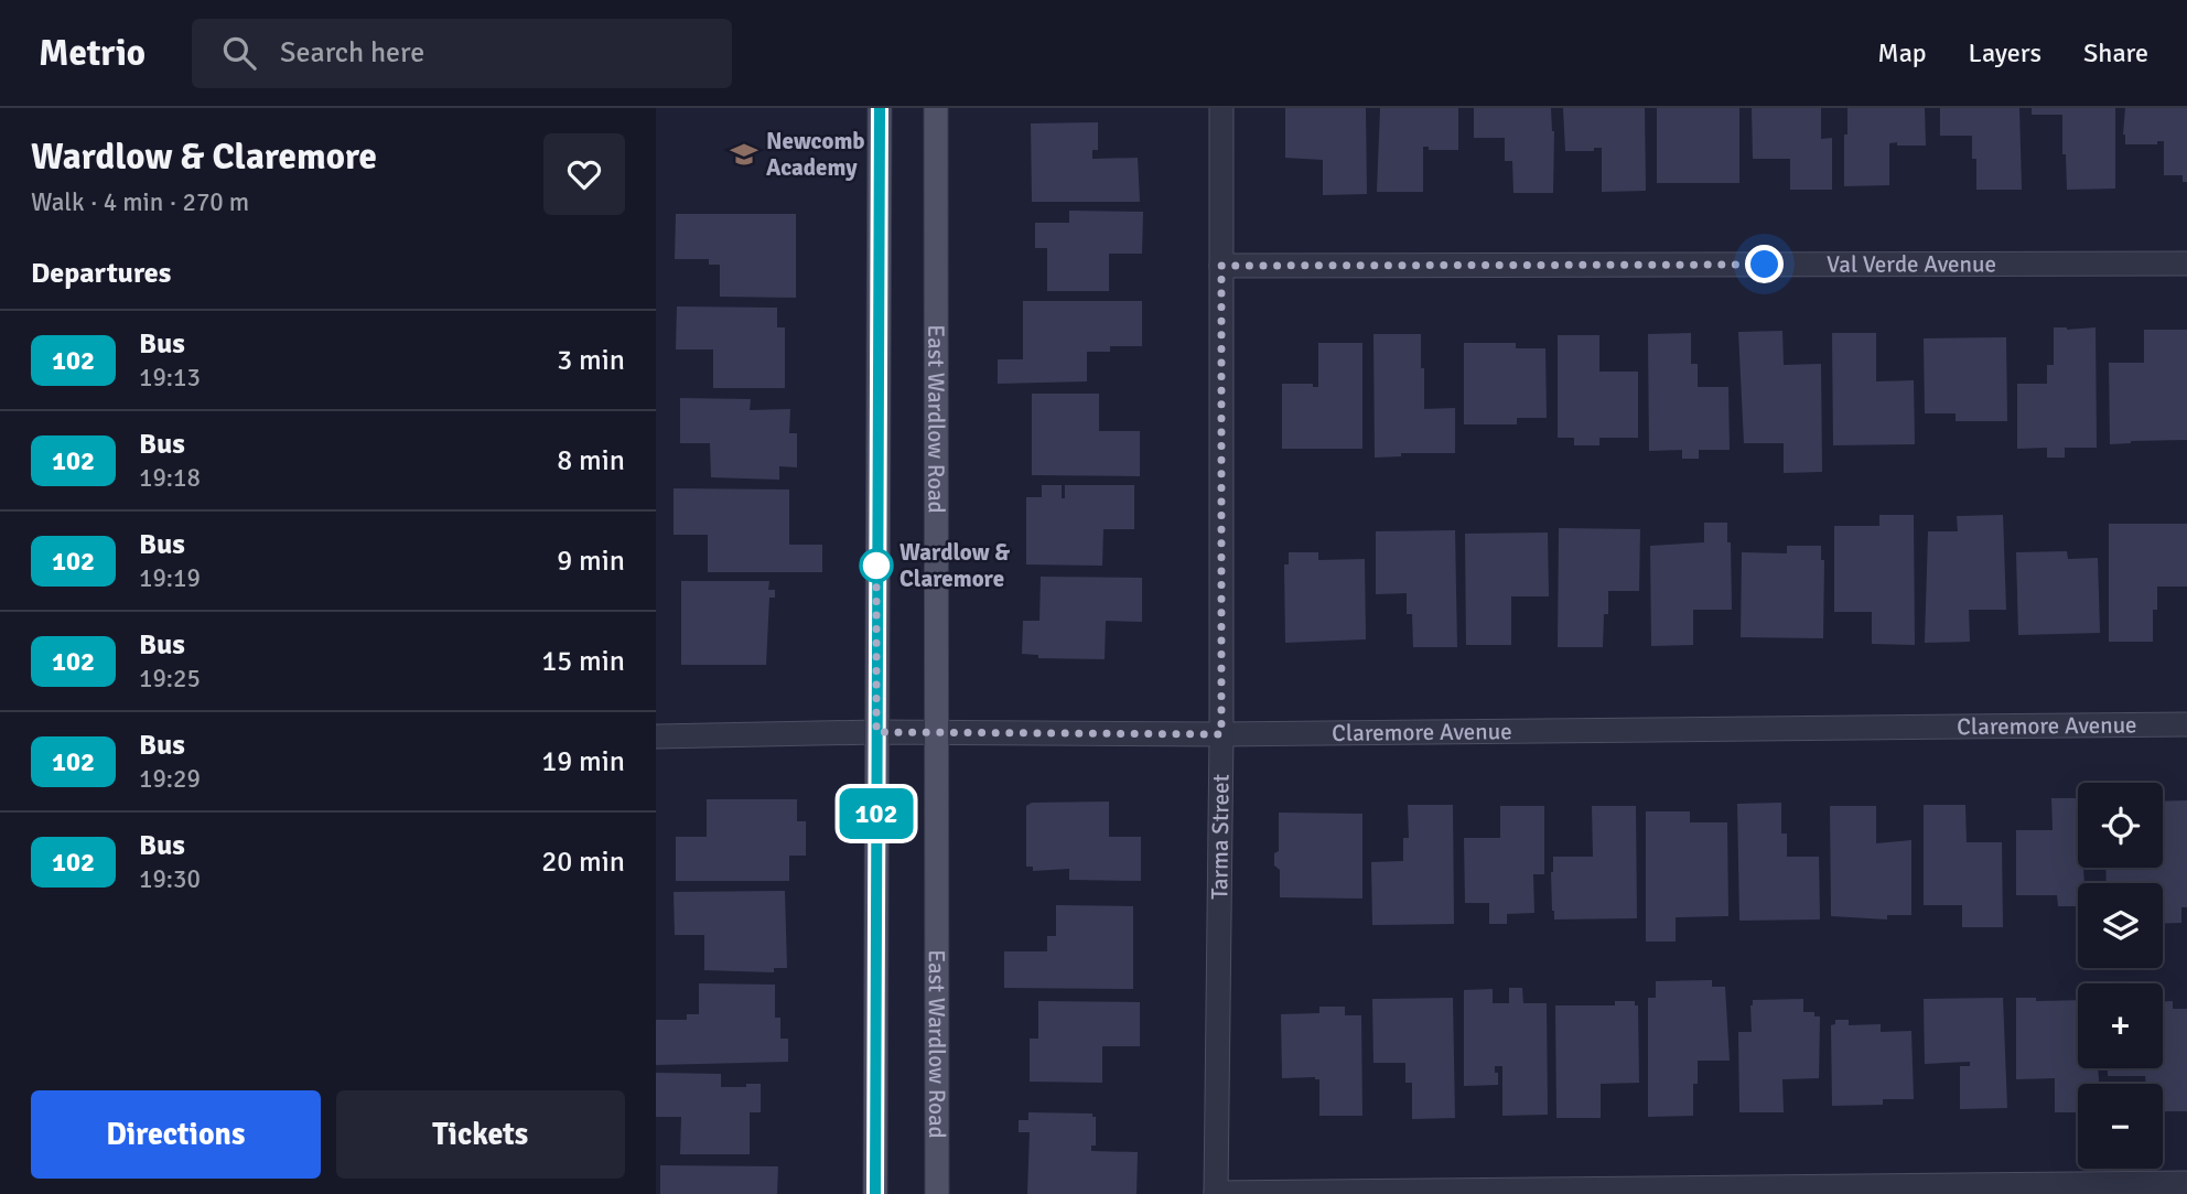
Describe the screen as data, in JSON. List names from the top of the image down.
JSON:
{
  "streets": {
    "main road": ["East Wardlow Road"],
    "street": ["Val Verde Avenue", "Claremore Avenue", "Tarma Street"]
  },
  "crossings": [
    ["Val Verde Avenue", "Tarma Street"],
    ["East Wardlow Road", "Claremore Avenue"],
    ["Claremore Avenue", "Tarma Street"]
  ],
  "places": {
    "school or university": ["Newcomb Academy"],
    "other": ["Wardlow & Claremore"]
  },
  "lines": ["bus line 102"],
  "page": {
    "header": "Metrio",
    "search": "Search here",
    "nav": ["Map", "Layers", "Share"],
    "heading": [
      ["Wardlow & Claremore", "Walk · 4 min · 270 m"],
      "Departures"
    ],
    "on_map": "102",
    "list": [
      {
        "mark": "102",
        "name": "Bus",
        "note": "19:13",
        "value": "3 min"
      },
      {
        "mark": "102",
        "name": "Bus",
        "note": "19:18",
        "value": "8 min"
      },
      {
        "mark": "102",
        "name": "Bus",
        "note": "19:19",
        "value": "9 min"
      },
      {
        "mark": "102",
        "name": "Bus",
        "note": "19:25",
        "value": "15 min"
      },
      {
        "mark": "102",
        "name": "Bus",
        "note": "19:29",
        "value": "19 min"
      },
      {
        "mark": "102",
        "name": "Bus",
        "note": "19:30",
        "value": "20 min"
      }
    ],
    "map_buttons": ["+", "−"],
    "buttons": ["Directions", "Tickets"]
  }
}
